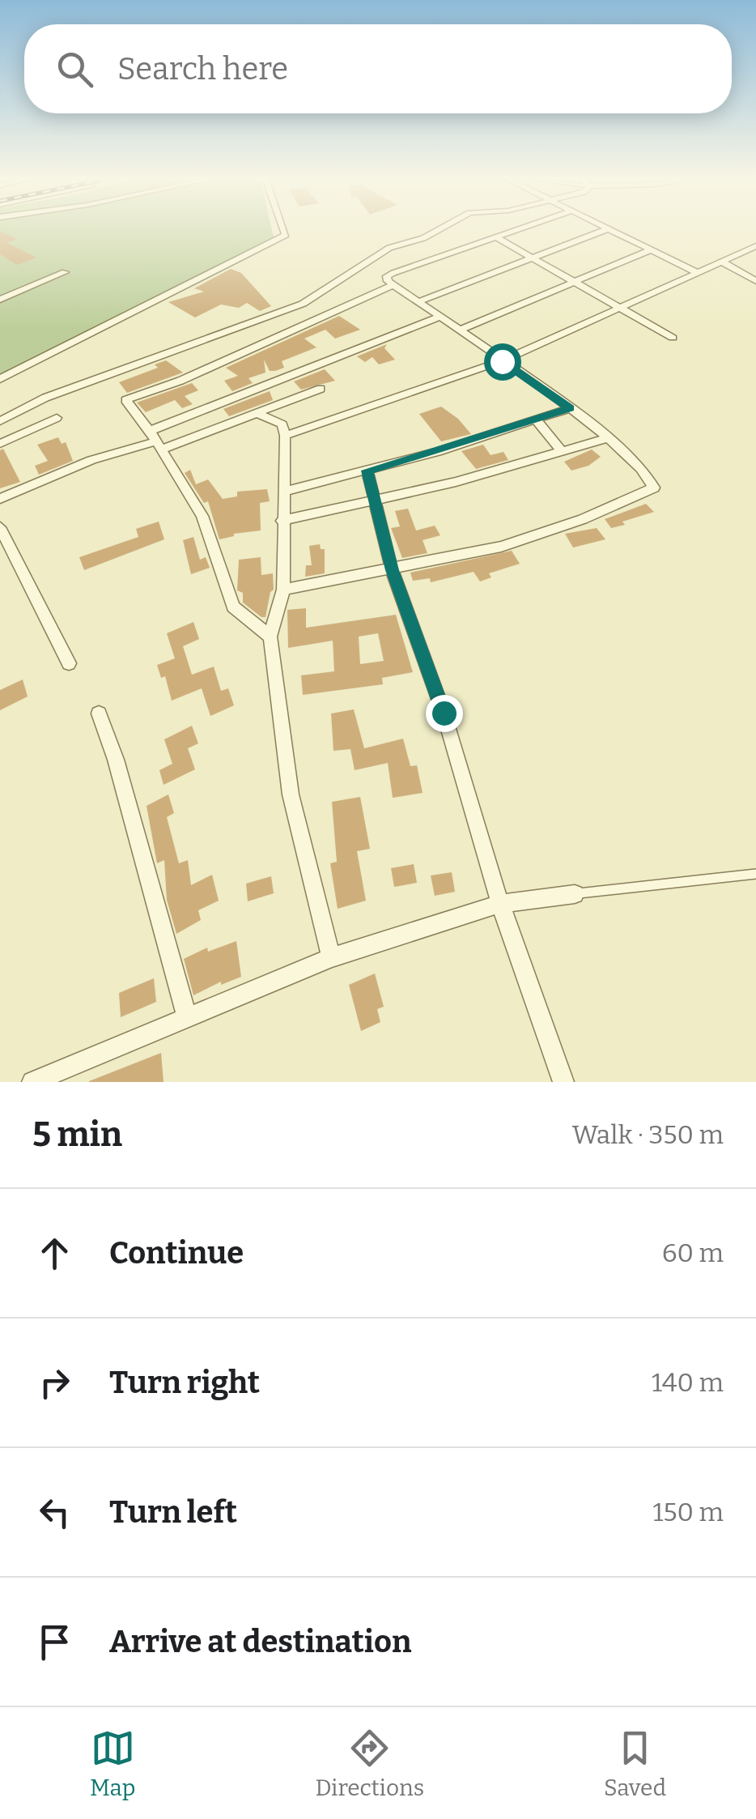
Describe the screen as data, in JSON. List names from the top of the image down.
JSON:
{
  "page": {
    "search": "Search here",
    "heading": ["5 min", "Walk · 350 m"],
    "list": [
      ["Continue", "60 m"],
      ["Turn right", "140 m"],
      ["Turn left", "150 m"],
      "Arrive at destination"
    ],
    "nav": ["Map", "Directions", "Saved"]
  }
}
